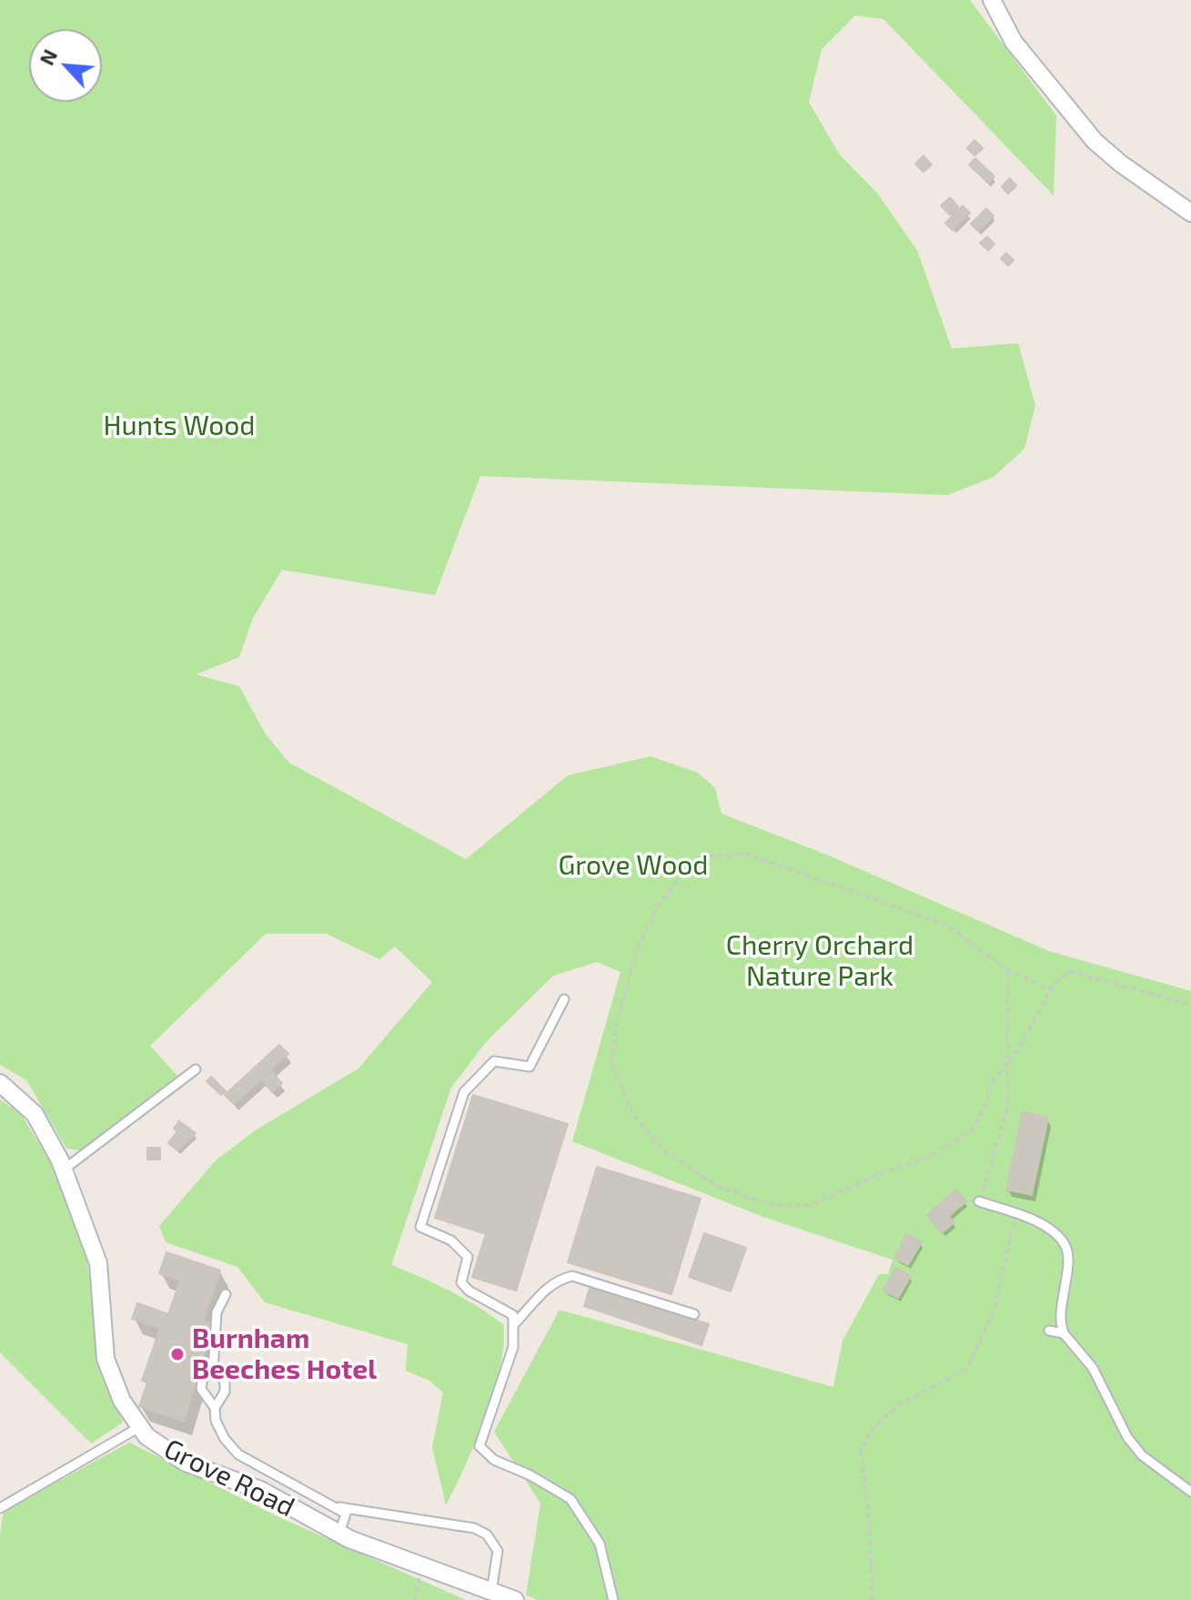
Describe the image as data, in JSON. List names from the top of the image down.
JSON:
{
  "streets": {
    "street": ["Grove Road"]
  },
  "parks": ["Hunts Wood", "Grove Wood", "Cherry Orchard Nature Park"],
  "places": ["Burnham Beeches Hotel"],
  "north": "top left"
}
